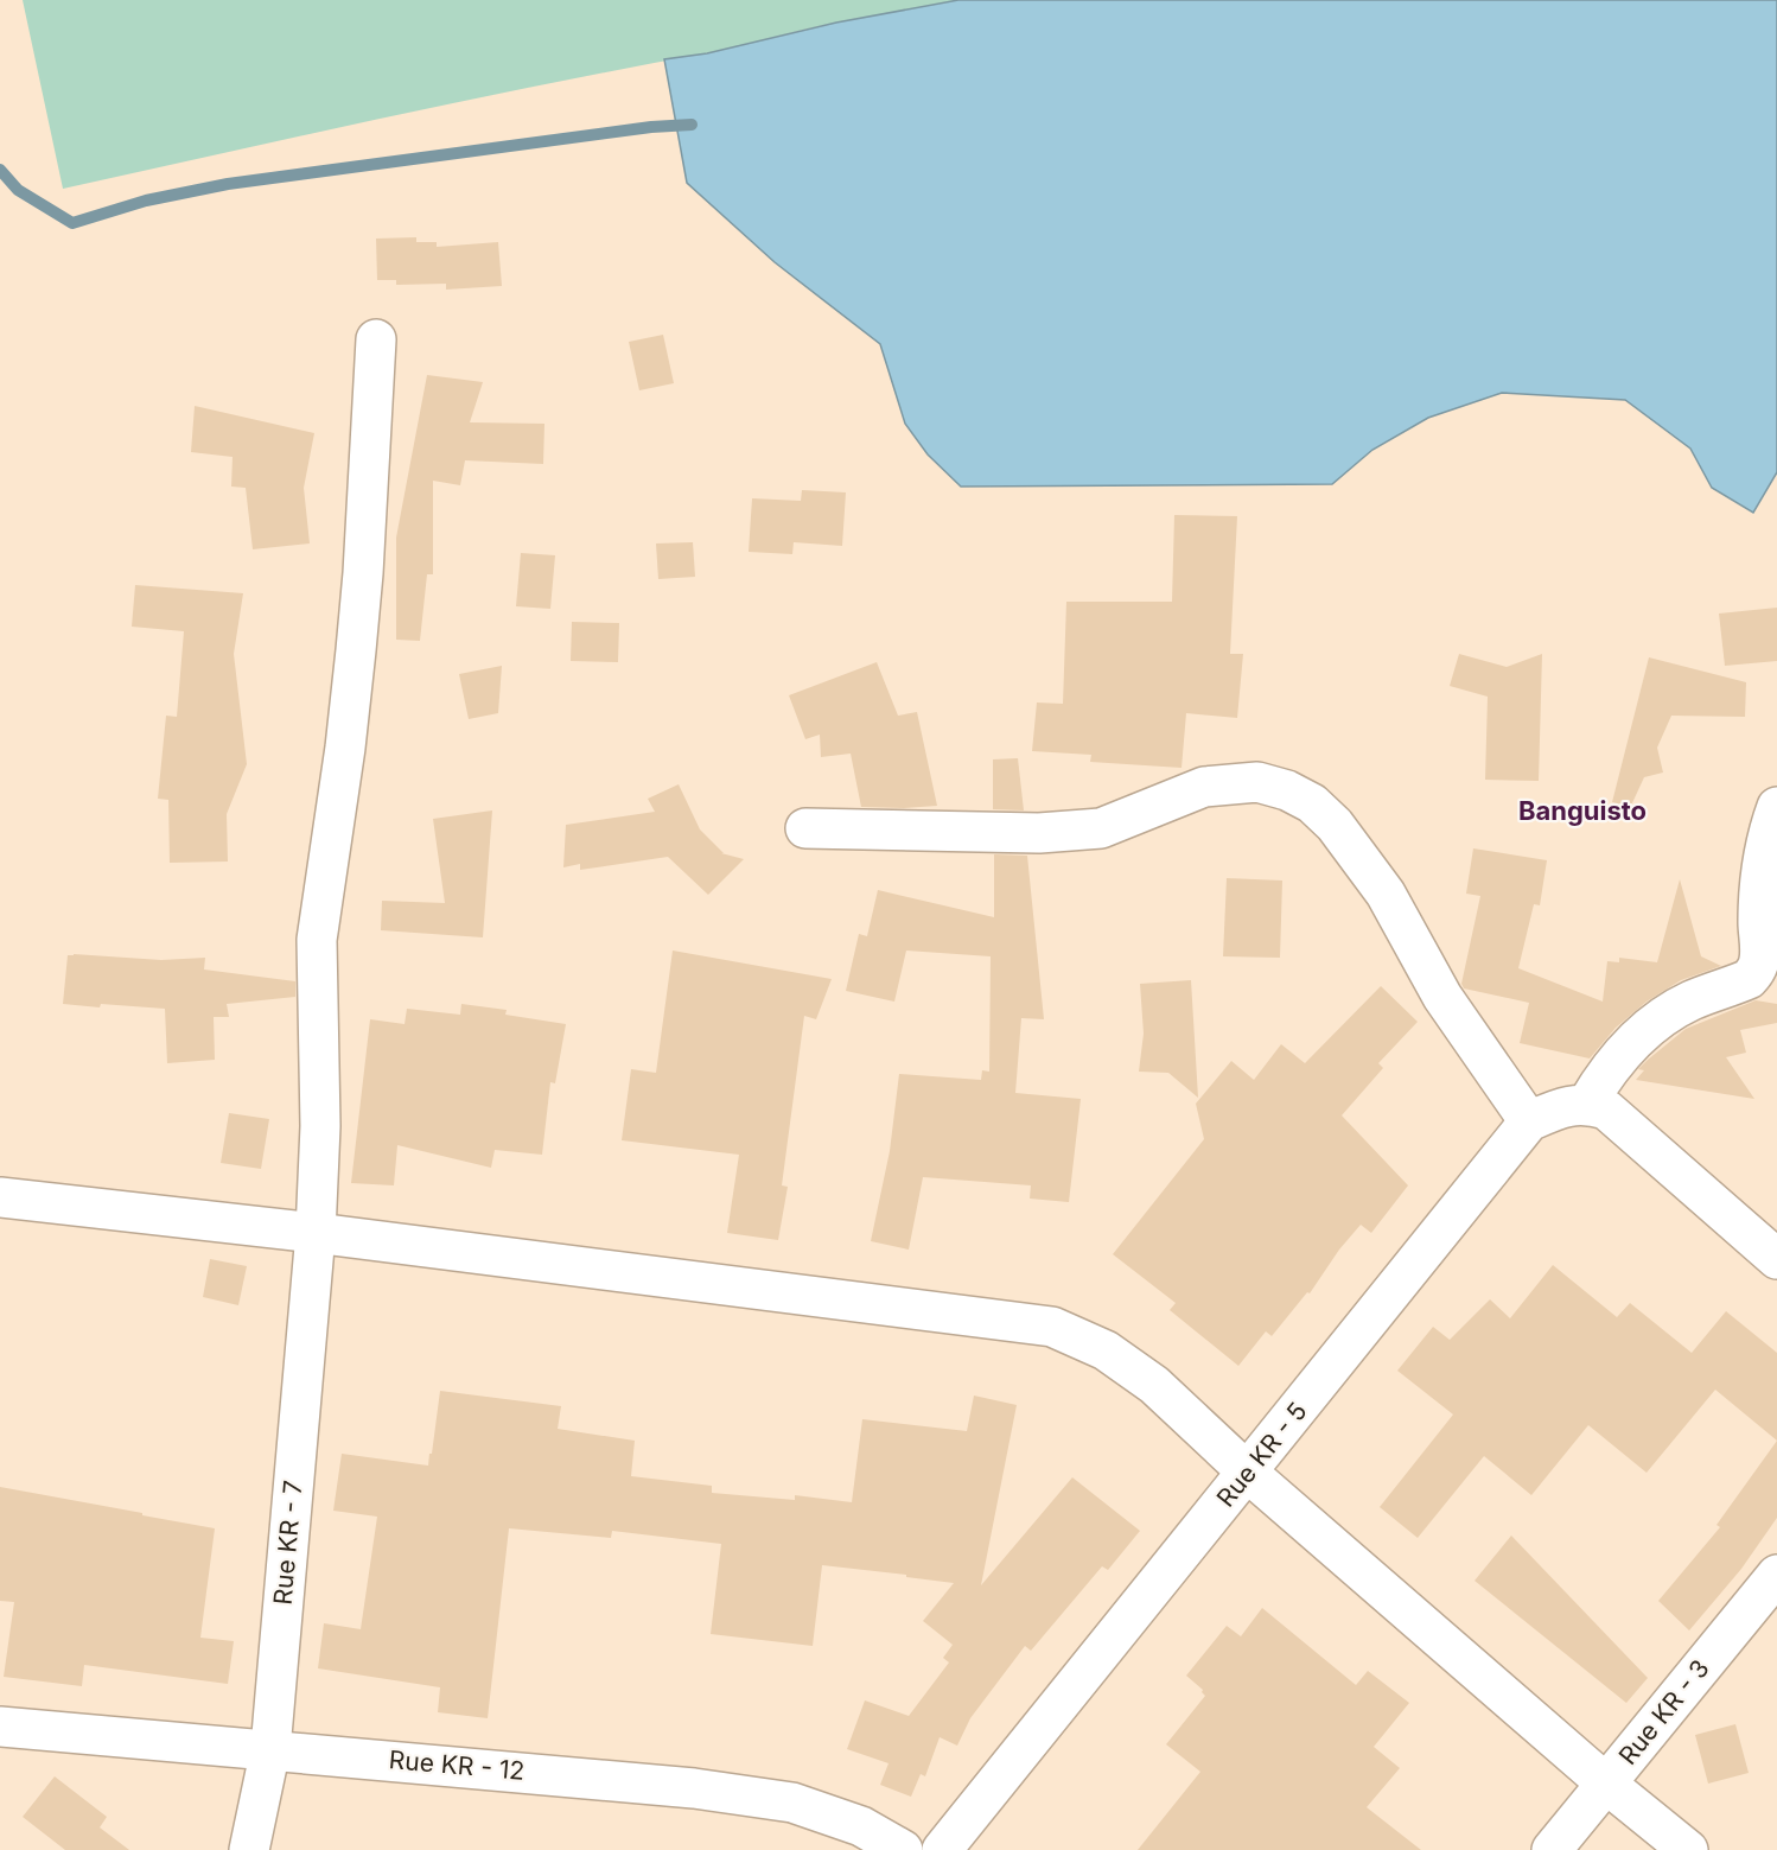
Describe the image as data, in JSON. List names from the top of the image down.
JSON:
{
  "streets": {
    "street": [
      "Rue KR - 5",
      "Rue KR - 7",
      "Rue KR - 3",
      "Rue KR - 12"
    ]
  },
  "crossings": [
    ["Rue KR - 7", "Rue KR - 12"]
  ],
  "districts": ["Banguisto"]
}
